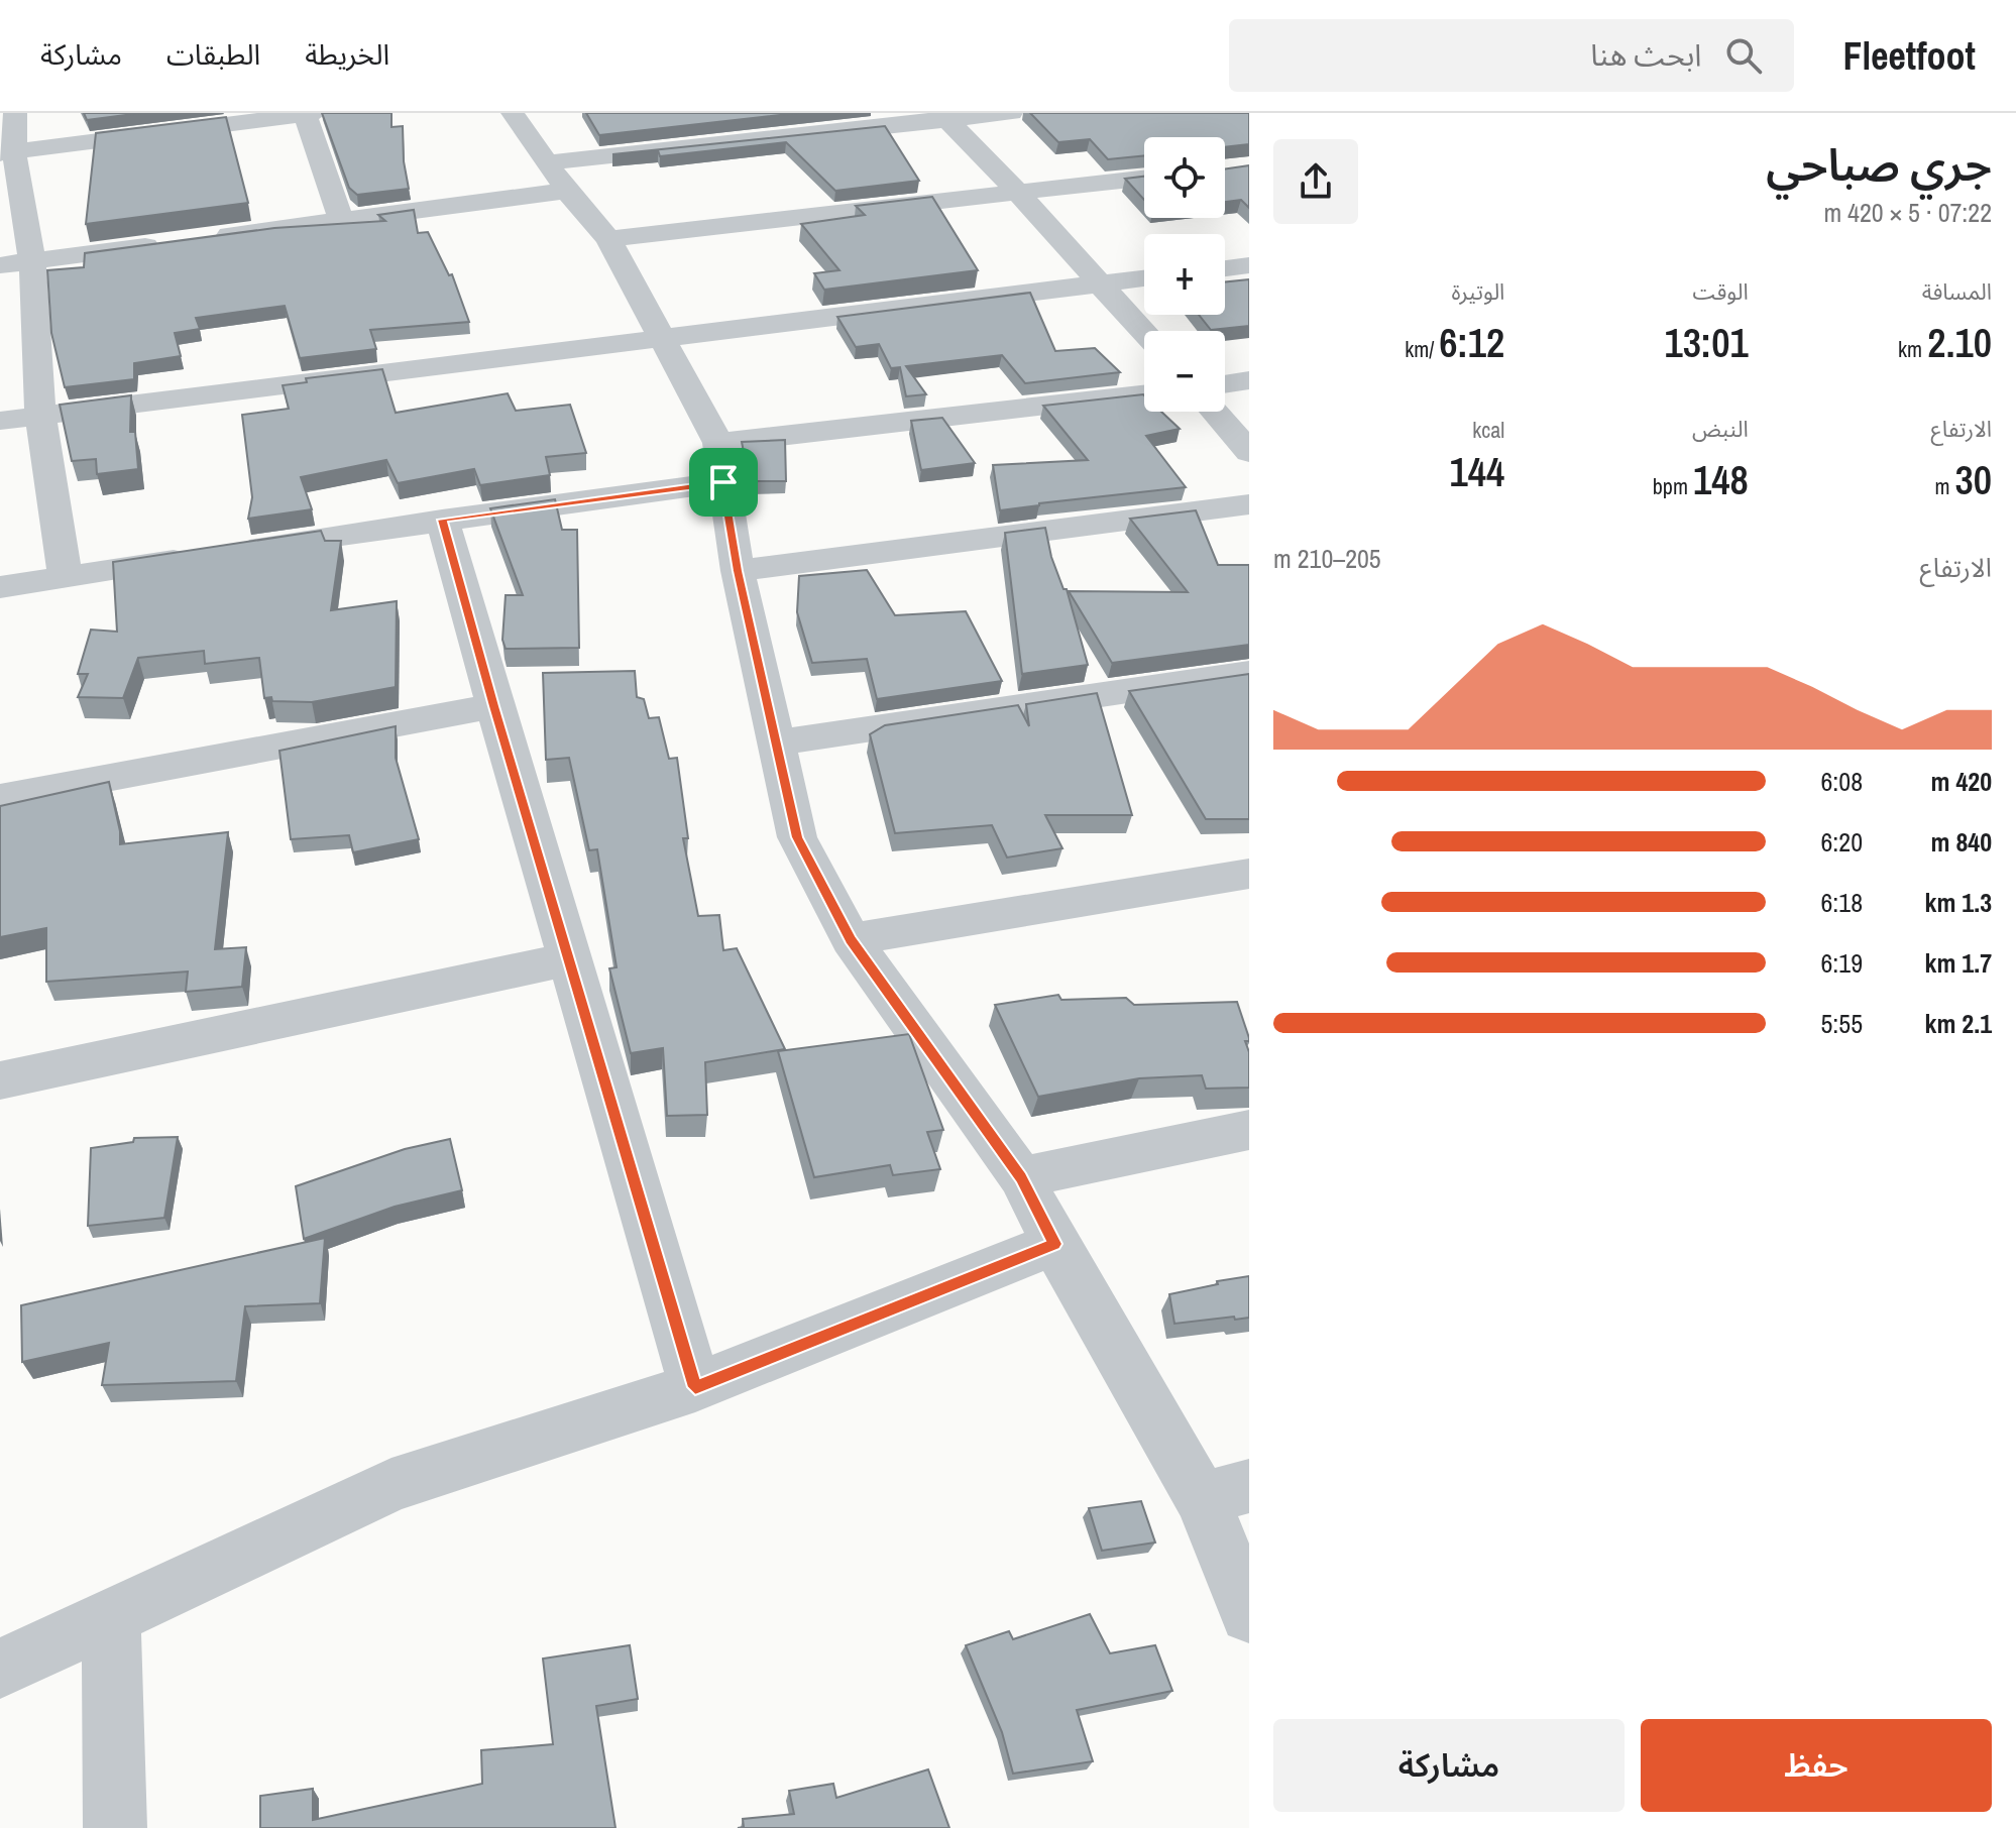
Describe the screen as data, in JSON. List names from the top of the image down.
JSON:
{
  "page": {
    "header": "Fleetfoot",
    "search": "ابحث هنا",
    "nav": ["الخريطة", "الطبقات", "مشاركة"],
    "heading": ["جري صباحي", "07:22 · 5 × 420 m"],
    "map_buttons": ["+", "−"],
    "stats": [
      ["المسافة", "2.10 km"],
      ["الوقت", "13:01"],
      ["الوتيرة", "6:12 /km"],
      ["الارتفاع", "30 m"],
      ["النبض", "148 bpm"],
      ["kcal", "144"]
    ],
    "chart": ["الارتفاع", "205–210 m"],
    "list": [
      {
        "name": "420 m",
        "note": "6:08"
      },
      {
        "name": "840 m",
        "note": "6:20"
      },
      {
        "name": "1.3 km",
        "note": "6:18"
      },
      {
        "name": "1.7 km",
        "note": "6:19"
      },
      {
        "name": "2.1 km",
        "note": "5:55"
      }
    ],
    "buttons": ["حفظ", "مشاركة"]
  }
}
